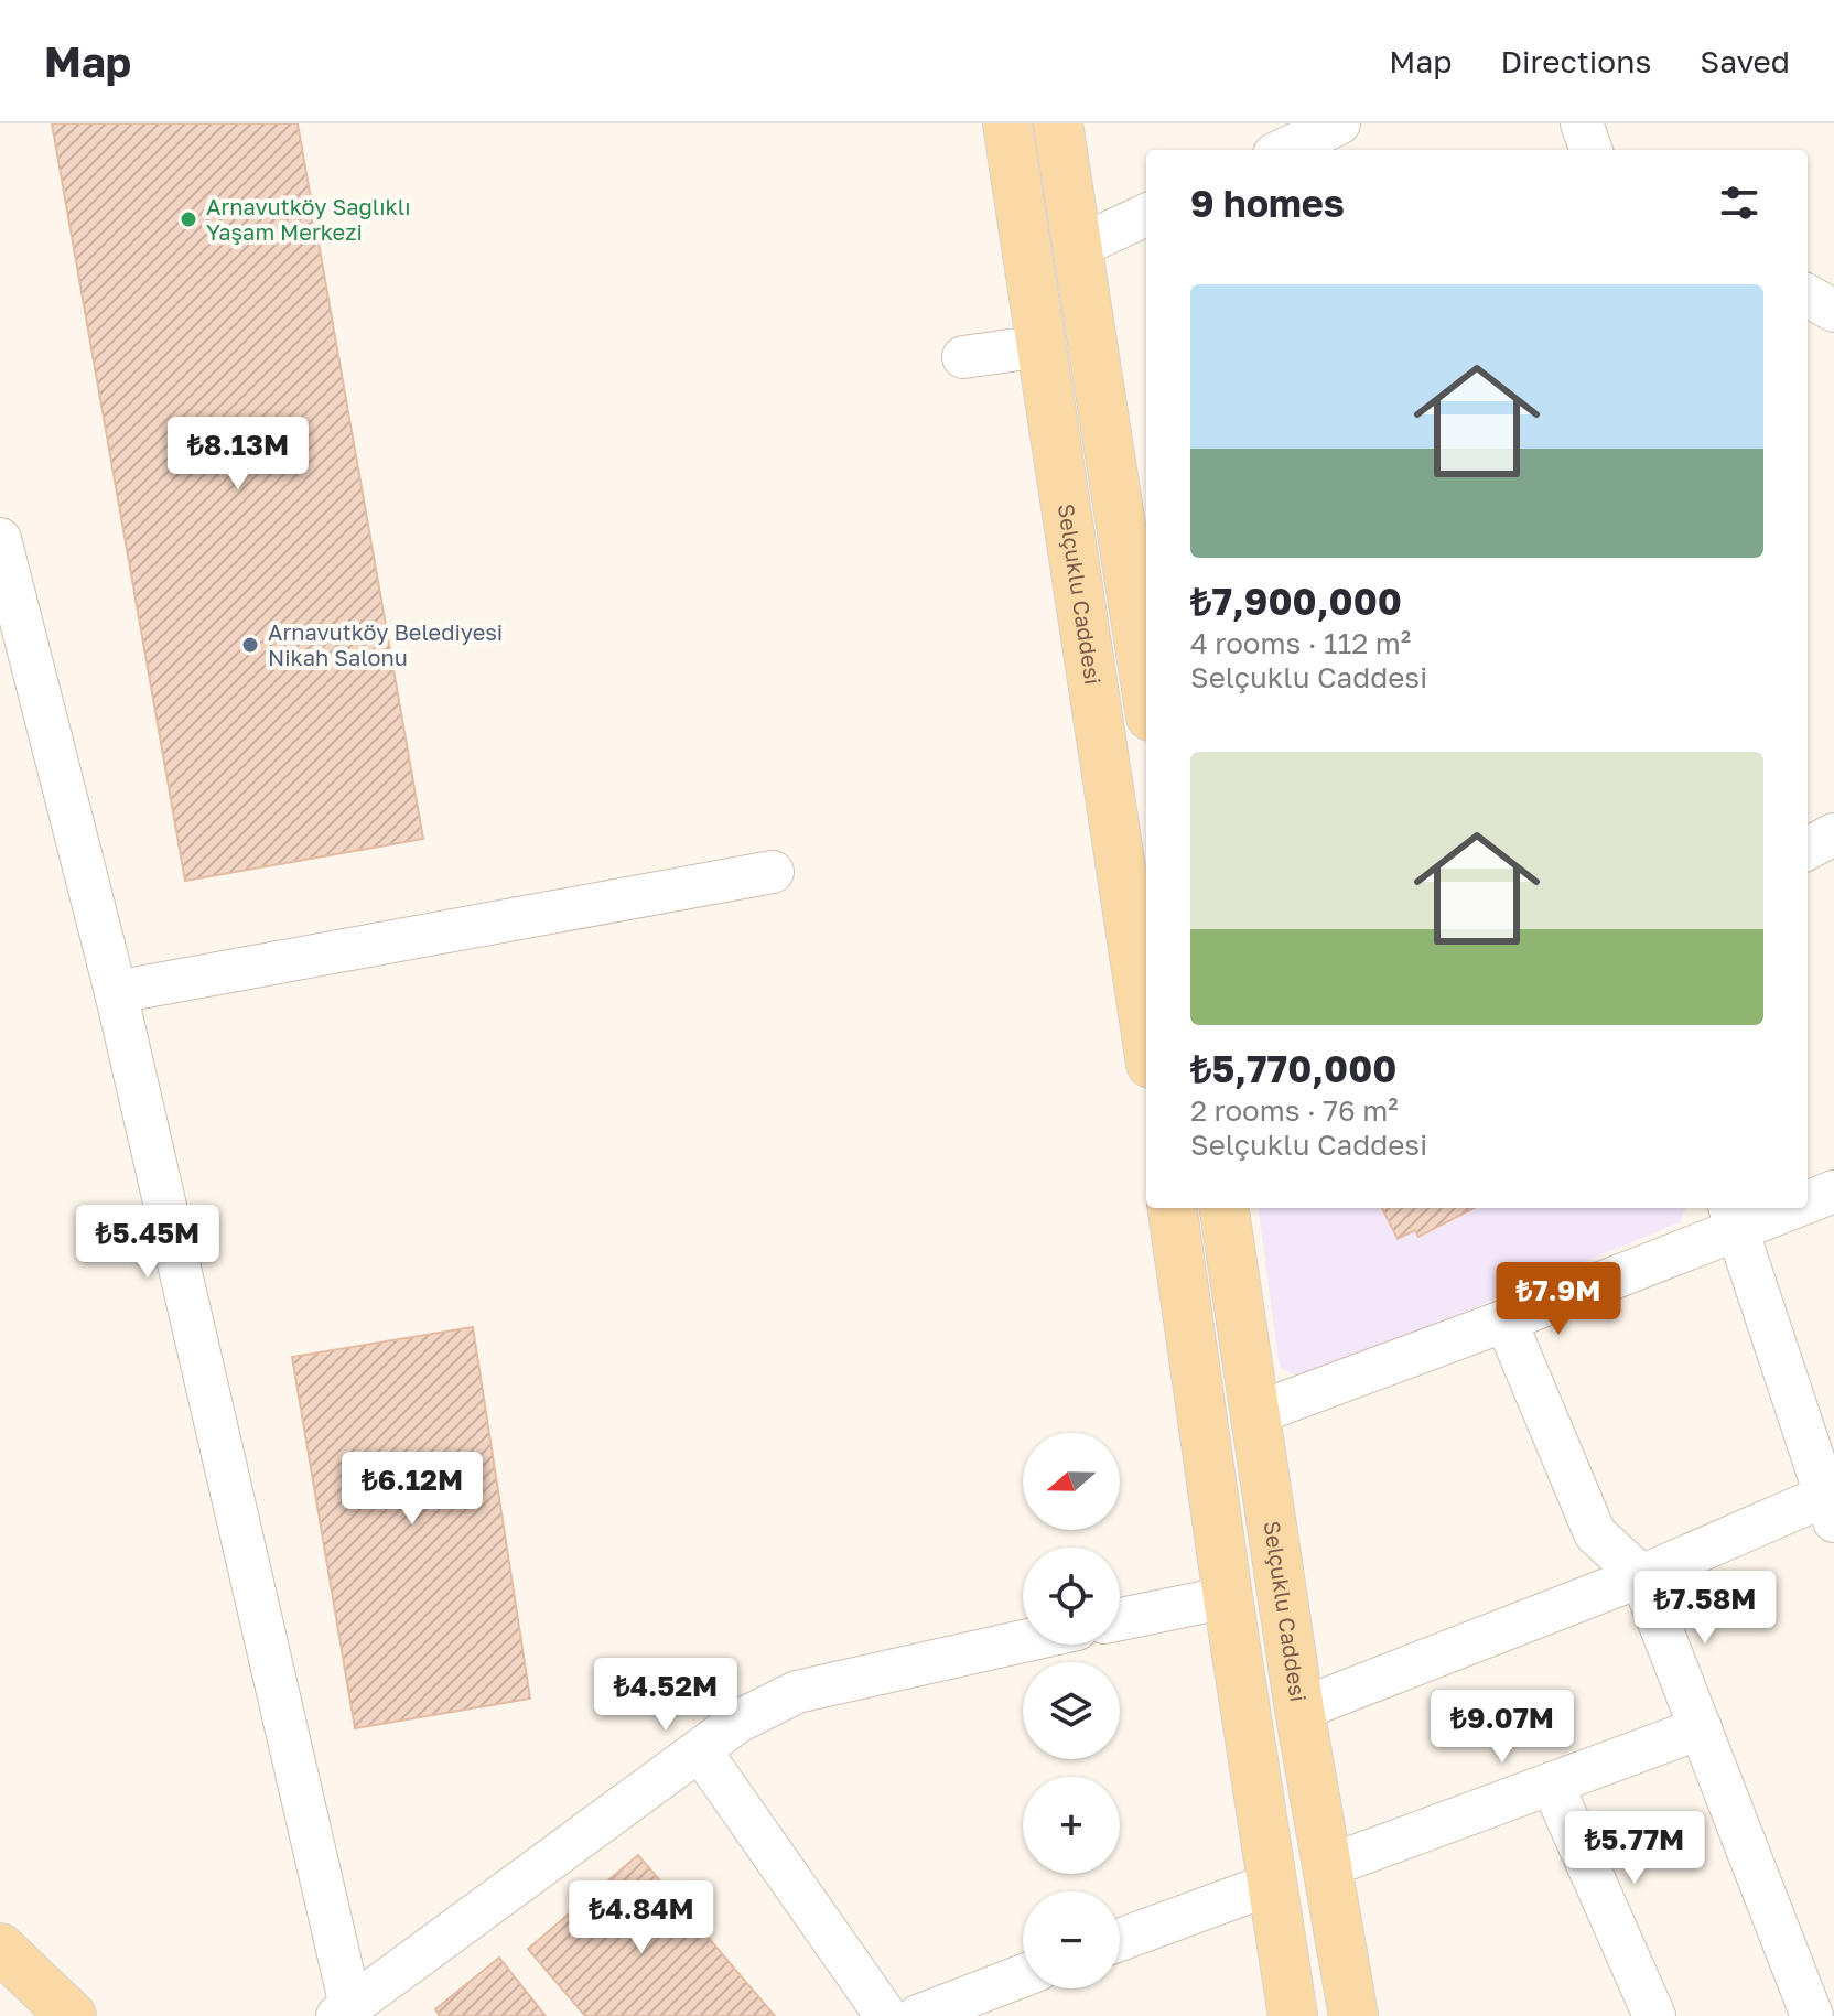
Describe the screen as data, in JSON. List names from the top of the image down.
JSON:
{
  "streets": {
    "main road": ["Selçuklu Caddesi"]
  },
  "places": ["Arnavutköy Sağlıklı Yaşam Merkezi", "Arnavutköy Belediyesi Nikah Salonu"],
  "north": "left",
  "page": {
    "header": "Map",
    "nav": ["Map", "Directions", "Saved"],
    "heading": "9 homes",
    "list": [
      {
        "name": "₺7,900,000",
        "note": "4 rooms · 112 m² · Selçuklu Caddesi"
      },
      {
        "name": "₺5,770,000",
        "note": "2 rooms · 76 m² · Selçuklu Caddesi"
      }
    ],
    "price": [
      "₺8.13M",
      "₺5.45M",
      "₺7.9M",
      "₺6.12M",
      "₺7.58M",
      "₺4.52M",
      "₺9.07M",
      "₺5.77M",
      "₺4.84M"
    ],
    "map_buttons": ["+", "−"]
  }
}
